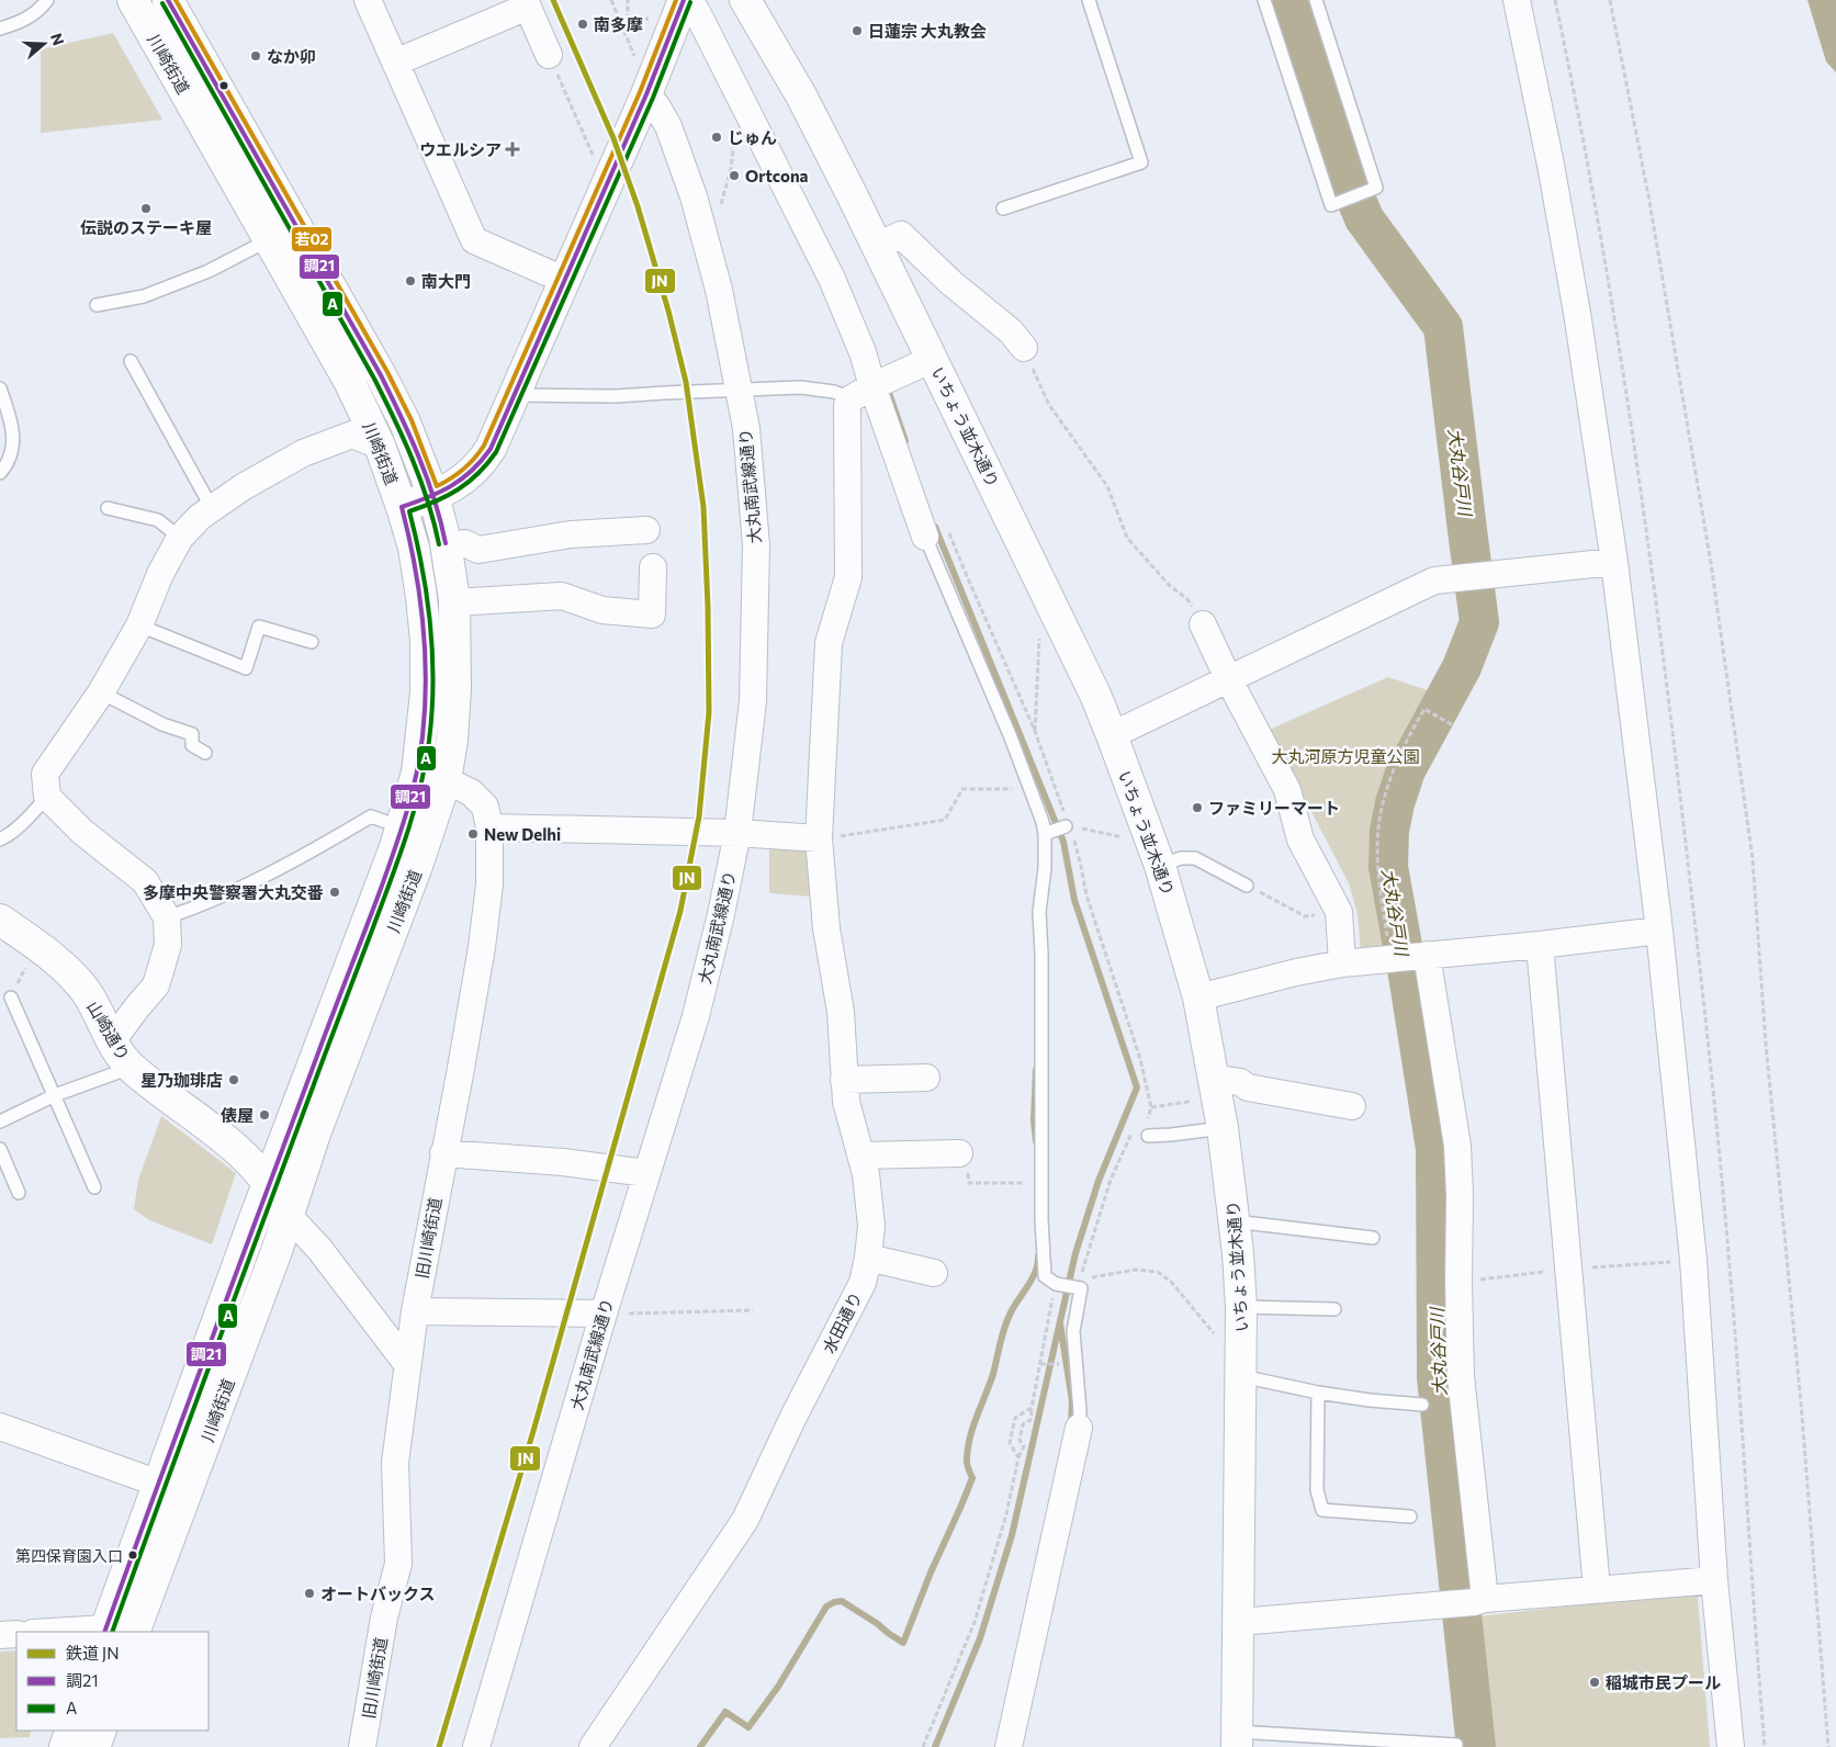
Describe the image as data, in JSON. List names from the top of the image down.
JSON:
{
  "streets": {
    "main road": ["川崎街道", "いちょう並木通り", "山崎通り"],
    "street": ["大丸南武線通り", "旧川崎街道", "水田通り"]
  },
  "crossings": [
    ["川崎街道", "山崎通り"],
    ["川崎街道", "旧川崎街道"]
  ],
  "water": ["大丸谷戸川"],
  "parks": ["大丸河原方児童公園"],
  "places": {
    "other": [
      "南多摩",
      "日蓮宗 大丸教会",
      "なか卯",
      "じゅん",
      "Ortcona",
      "伝説のステーキ屋",
      "南大門",
      "ファミリーマート",
      "New Delhi",
      "多摩中央警察署大丸交番",
      "星乃珈琲店",
      "俵屋",
      "第四保育園入口",
      "オートバックス",
      "稲城市民プール"
    ],
    "health": ["ウエルシア"]
  },
  "lines": [
    "rail line JN",
    "transit line 調21",
    "transit line 若02",
    "transit line A"
  ],
  "legend": ["鉄道 JN", "調21", "A"],
  "north": "right"
}
